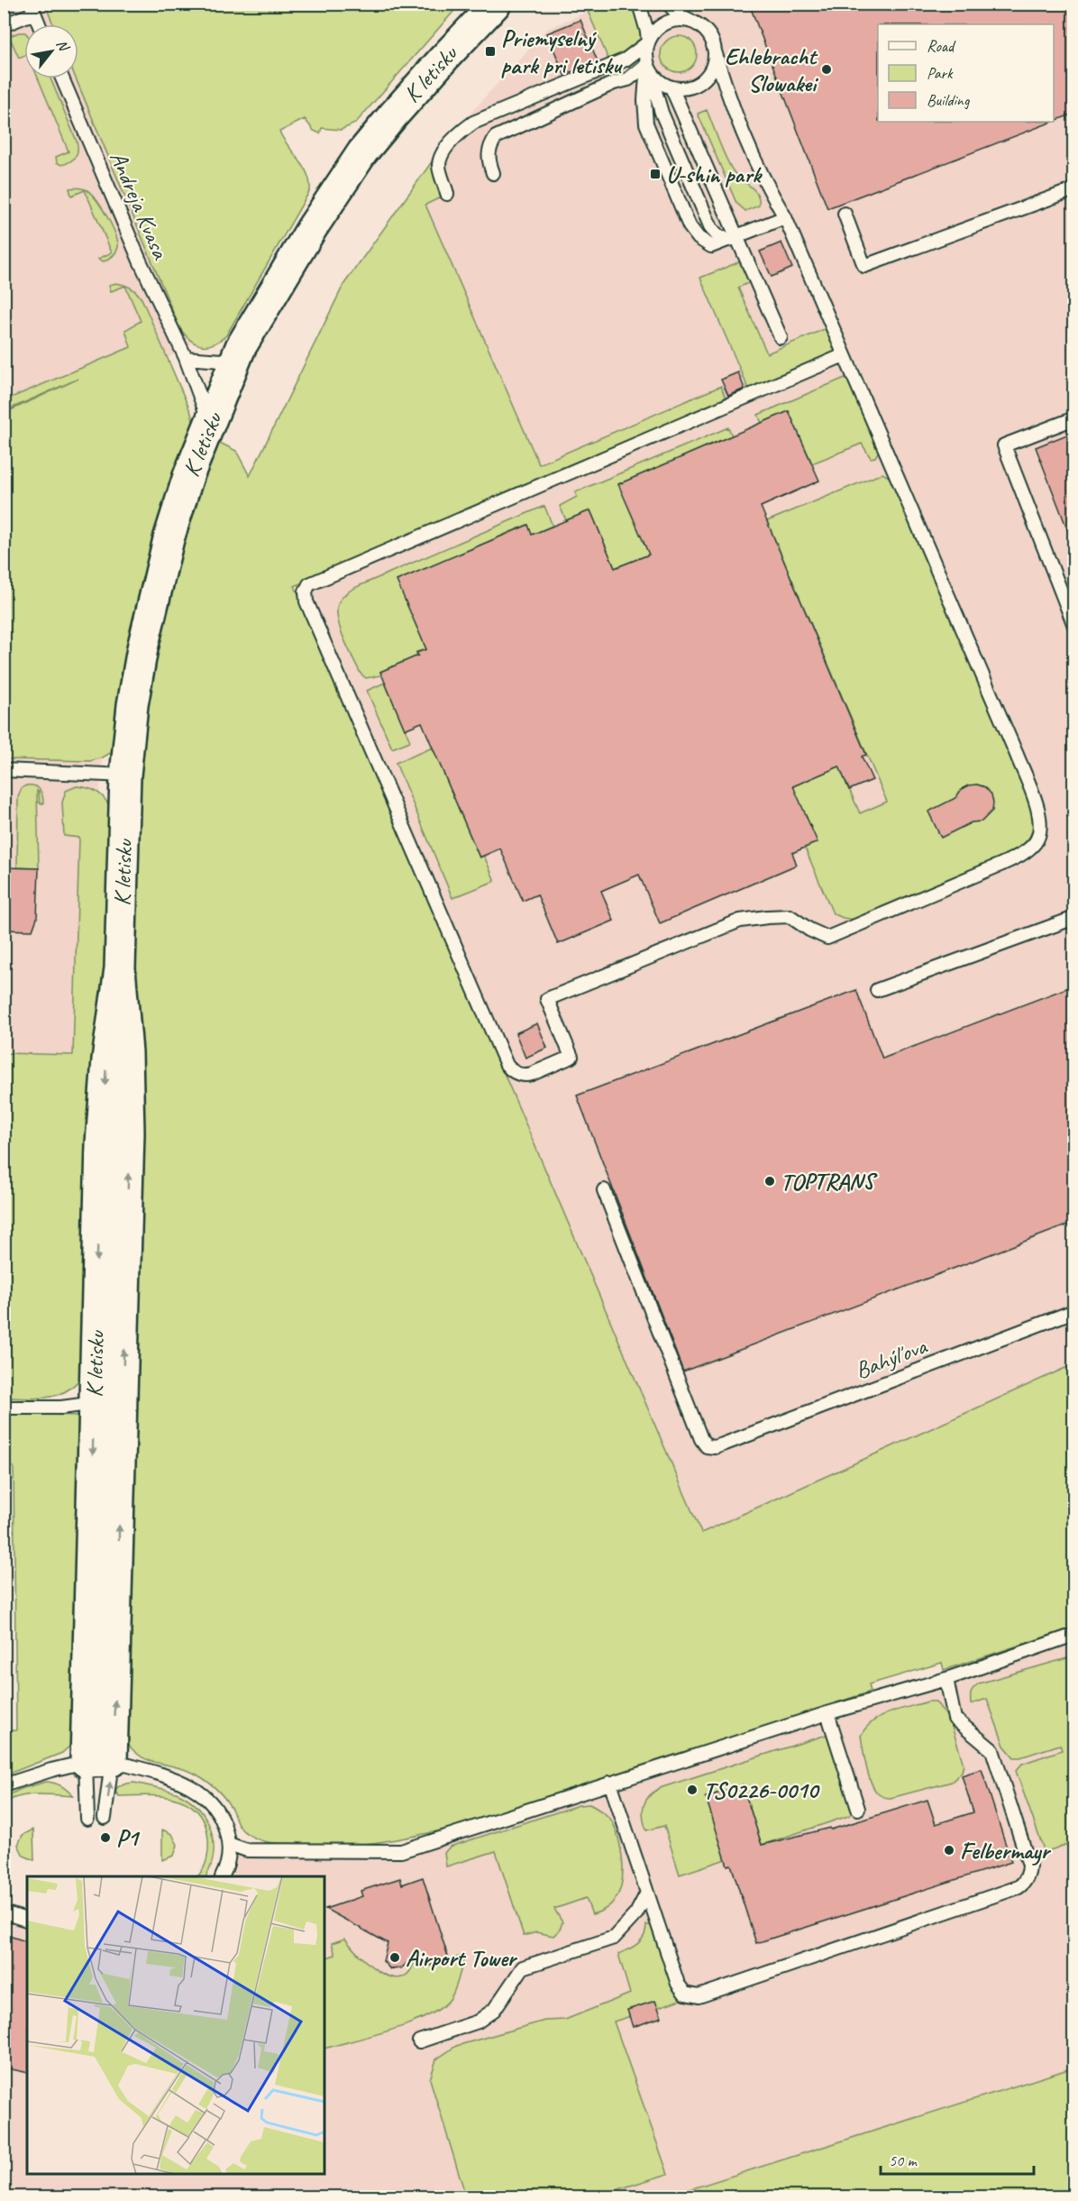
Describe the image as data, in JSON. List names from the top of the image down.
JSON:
{
  "streets": {
    "street": ["K letisku"],
    "lane": ["Andreja Kvasa", "Bahýľova"]
  },
  "crossings": [
    ["K letisku", "Andreja Kvasa"]
  ],
  "places": {
    "transit": ["Priemyselný park pri letisku", "U-shin park"],
    "other": [
      "Ehlebracht Slowakei",
      "TOPTRANS",
      "TS0226-0010",
      "P1",
      "Felbermayr",
      "Airport Tower"
    ]
  },
  "legend": ["Road", "Park", "Building"],
  "scale_bar": "50 m",
  "north": "top right"
}
